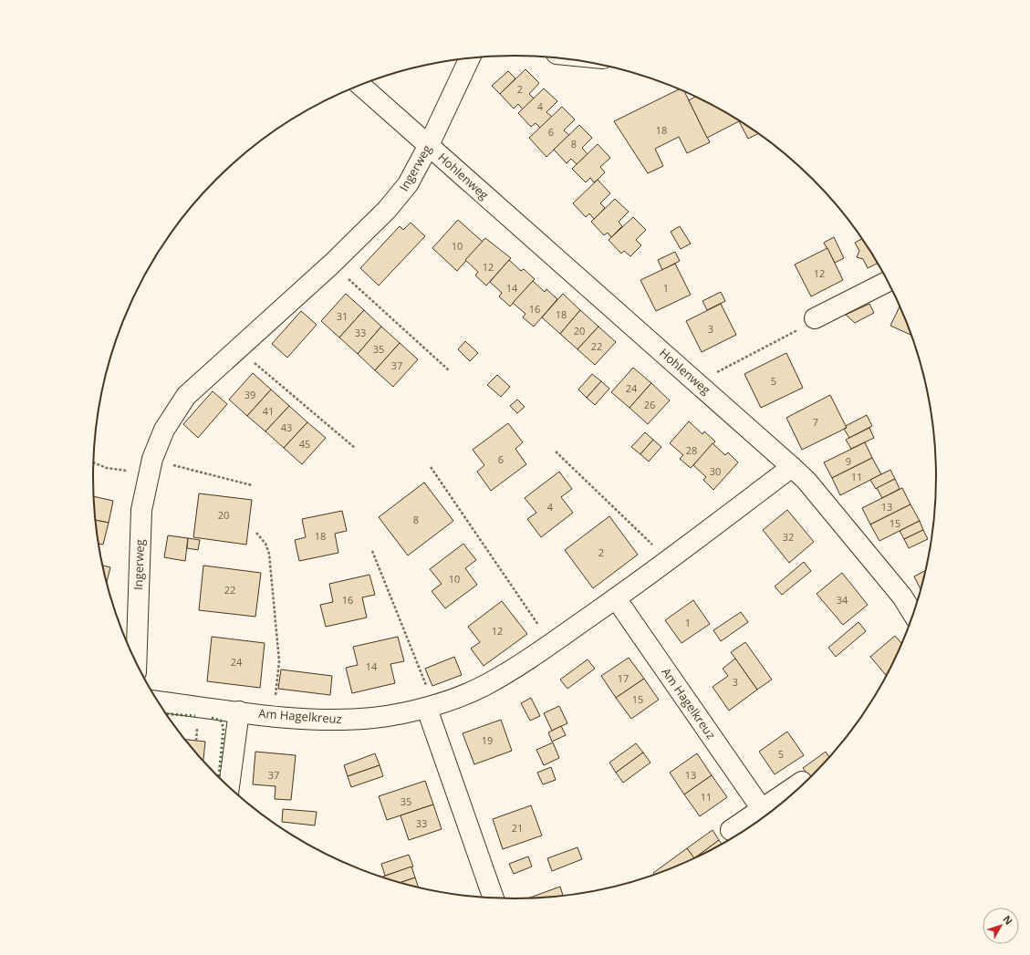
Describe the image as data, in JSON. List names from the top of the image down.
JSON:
{
  "streets": {
    "street": ["Ingerweg", "Hohlenweg", "Am Hagelkreuz"]
  },
  "crossings": [
    ["Ingerweg", "Hohlenweg"],
    ["Hohlenweg", "Am Hagelkreuz"]
  ],
  "house_numbers": [
    "2",
    "4",
    "18",
    "6",
    "8",
    "10",
    "12",
    "12",
    "14",
    "1",
    "16",
    "18",
    "31",
    "3",
    "20",
    "33",
    "22",
    "35",
    "37",
    "5",
    "24",
    "39",
    "26",
    "41",
    "7",
    "43",
    "45",
    "28",
    "6",
    "9",
    "30",
    "11",
    "4",
    "13",
    "20",
    "8",
    "15",
    "18",
    "32",
    "2",
    "10",
    "22",
    "16",
    "34",
    "1",
    "12",
    "24",
    "14",
    "17",
    "3",
    "15",
    "19",
    "5",
    "37",
    "13",
    "11",
    "35",
    "33",
    "21"
  ],
  "north": "top right"
}
